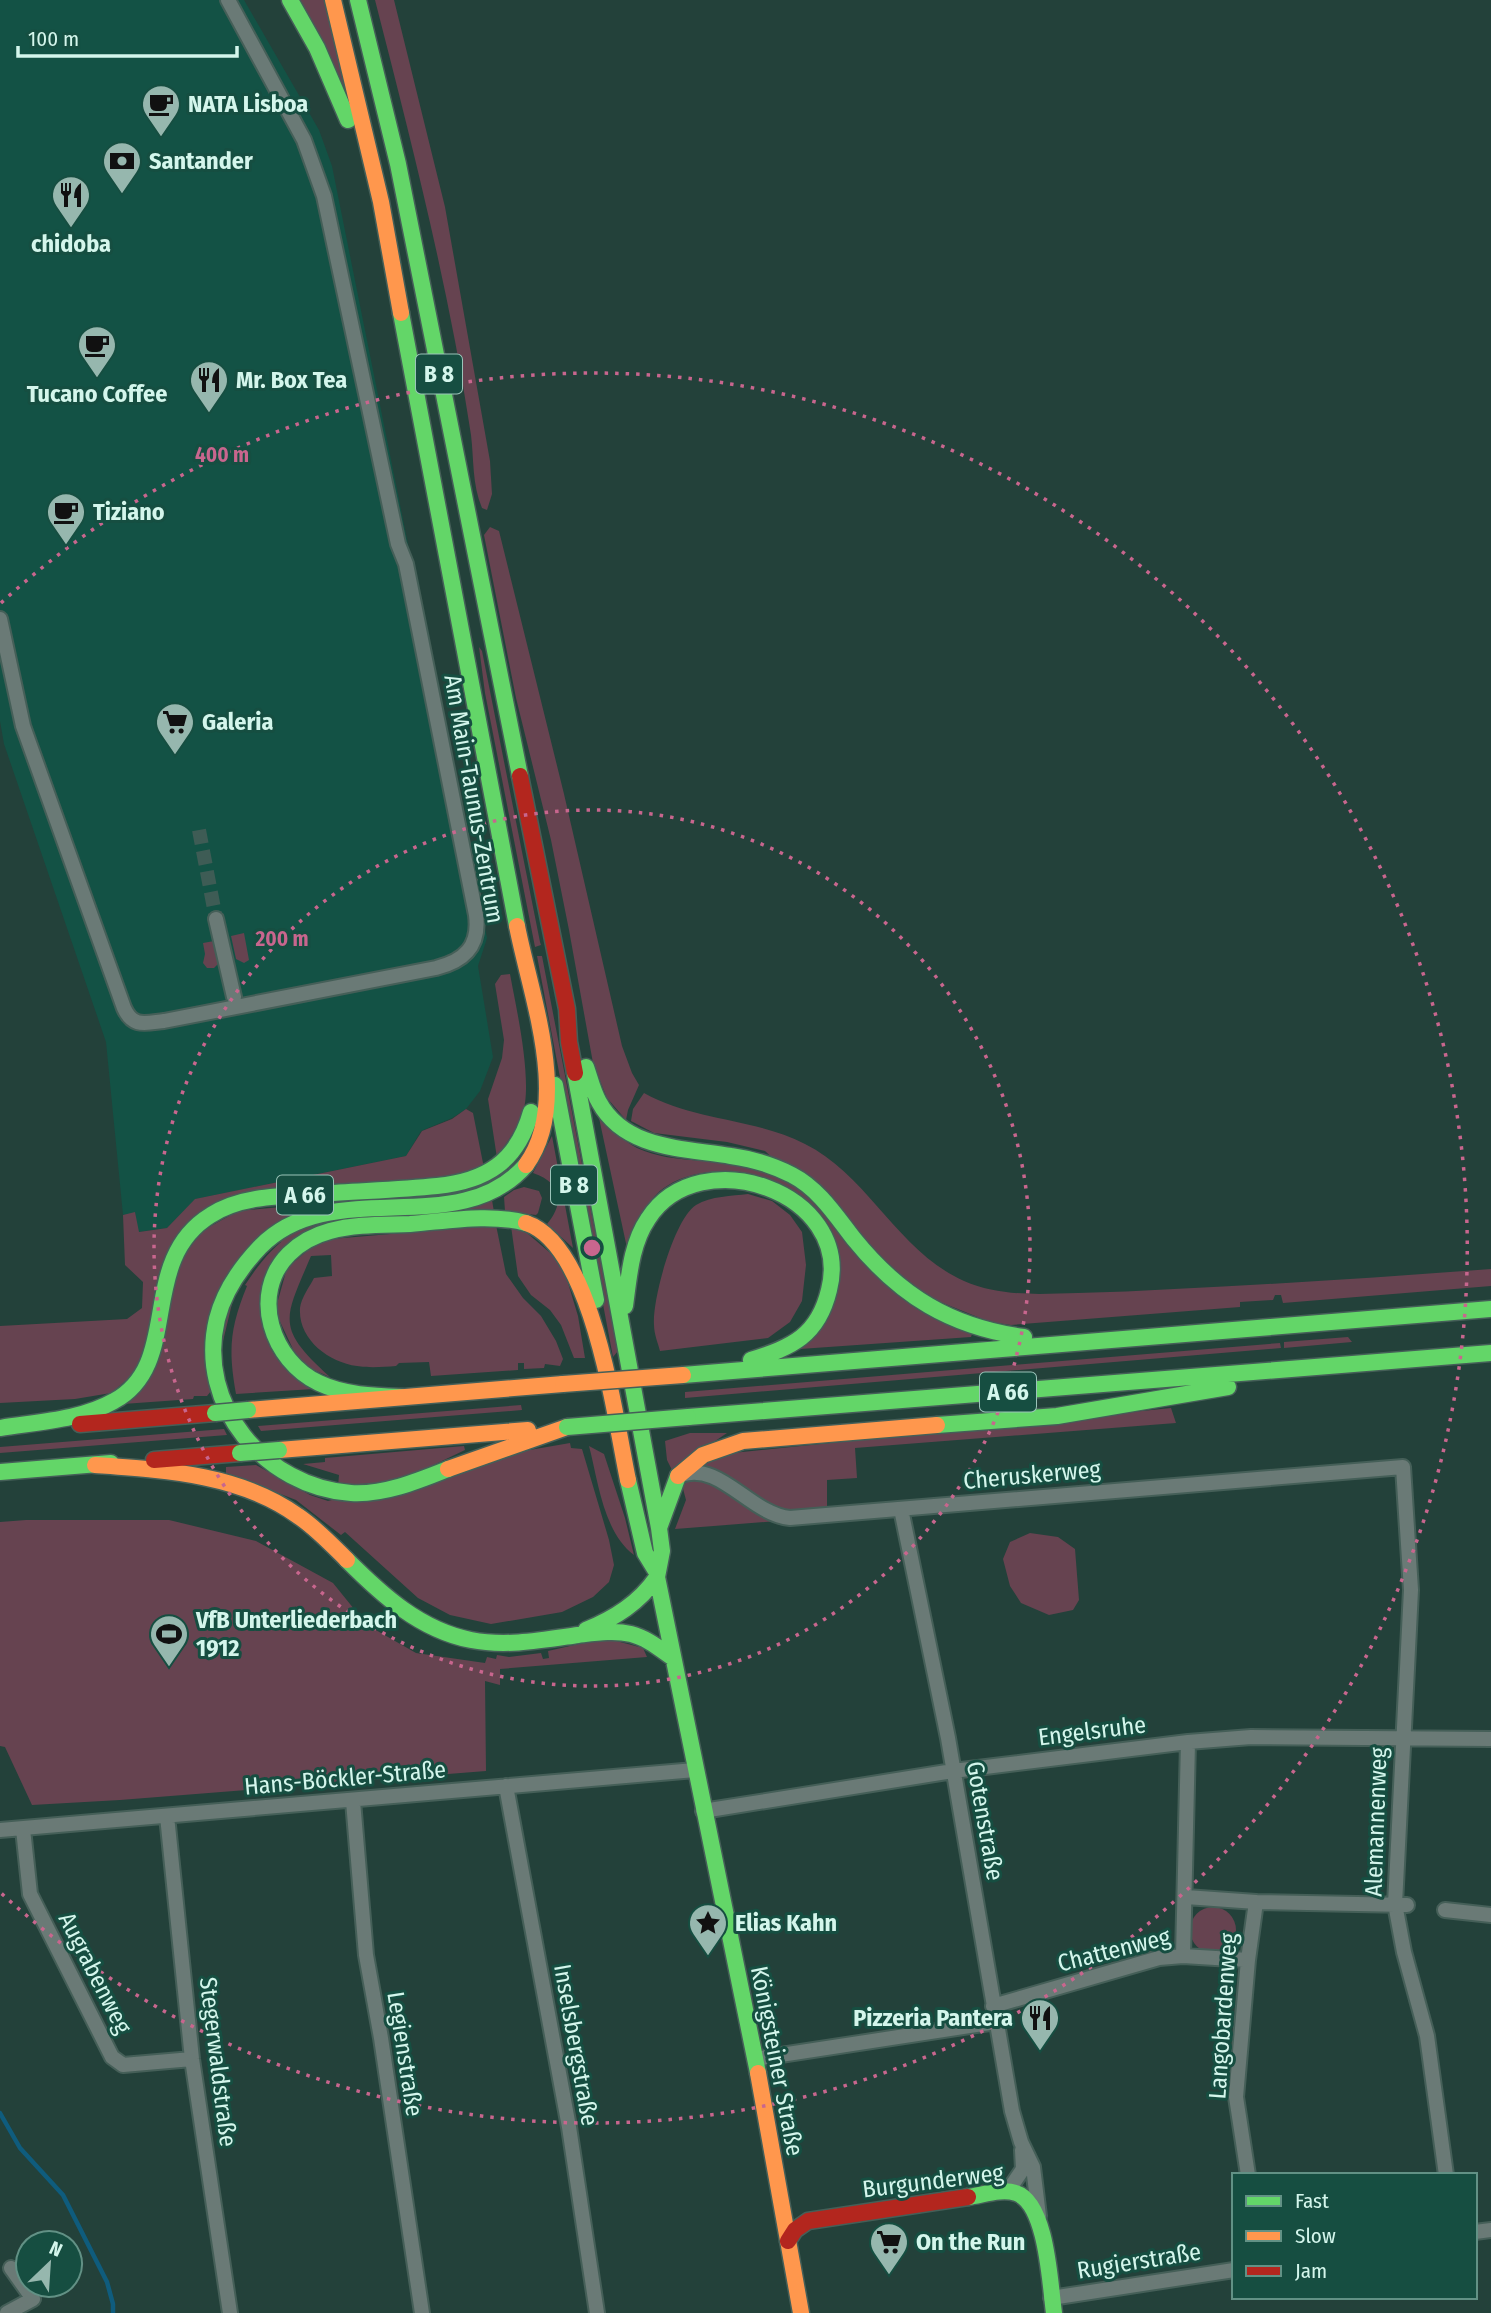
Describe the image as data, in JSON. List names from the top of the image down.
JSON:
{
  "streets": {
    "main road": [
      "B 8",
      "A 66",
      "Gotenstraße",
      "Königsteiner Straße",
      "Burgunderweg"
    ],
    "street": [
      "Am Main-Taunus-Zentrum",
      "Cheruskerweg",
      "Engelsruhe",
      "Hans-Böckler-Straße",
      "Alemannenweg",
      "Chattenweg",
      "Augrabenweg",
      "Langobardenweg",
      "Inselsbergstraße",
      "Legienstraße",
      "Stegerwaldstraße",
      "Rugierstraße"
    ]
  },
  "crossings": [
    ["B 8", "A 66"],
    ["B 8", "Königsteiner Straße"],
    ["Cheruskerweg", "Gotenstraße"],
    ["Cheruskerweg", "Alemannenweg"],
    ["Engelsruhe", "Gotenstraße"],
    ["Engelsruhe", "Alemannenweg"],
    ["Engelsruhe", "Langobardenweg"],
    ["Engelsruhe", "Königsteiner Straße"],
    ["Hans-Böckler-Straße", "Augrabenweg"],
    ["Hans-Böckler-Straße", "Inselsbergstraße"],
    ["Hans-Böckler-Straße", "Legienstraße"],
    ["Hans-Böckler-Straße", "Königsteiner Straße"],
    ["Hans-Böckler-Straße", "Stegerwaldstraße"],
    ["Gotenstraße", "Chattenweg"],
    ["Gotenstraße", "Burgunderweg"],
    ["Gotenstraße", "Rugierstraße"],
    ["Alemannenweg", "Chattenweg"],
    ["Chattenweg", "Langobardenweg"],
    ["Augrabenweg", "Stegerwaldstraße"]
  ],
  "places": {
    "cafe": ["NATA Lisboa", "Tucano Coffee", "Tiziano"],
    "bank": ["Santander"],
    "restaurant": ["chidoba", "Mr. Box Tea", "Pizzeria Pantera"],
    "supermarket": ["Galeria", "On the Run"],
    "sports": ["VfB Unterliederbach 1912"],
    "place": ["Elias Kahn"]
  },
  "legend": ["Fast", "Slow", "Jam"],
  "scale_bar": "100 m",
  "north": "top right",
  "rings": ["400 m", "200 m"]
}
